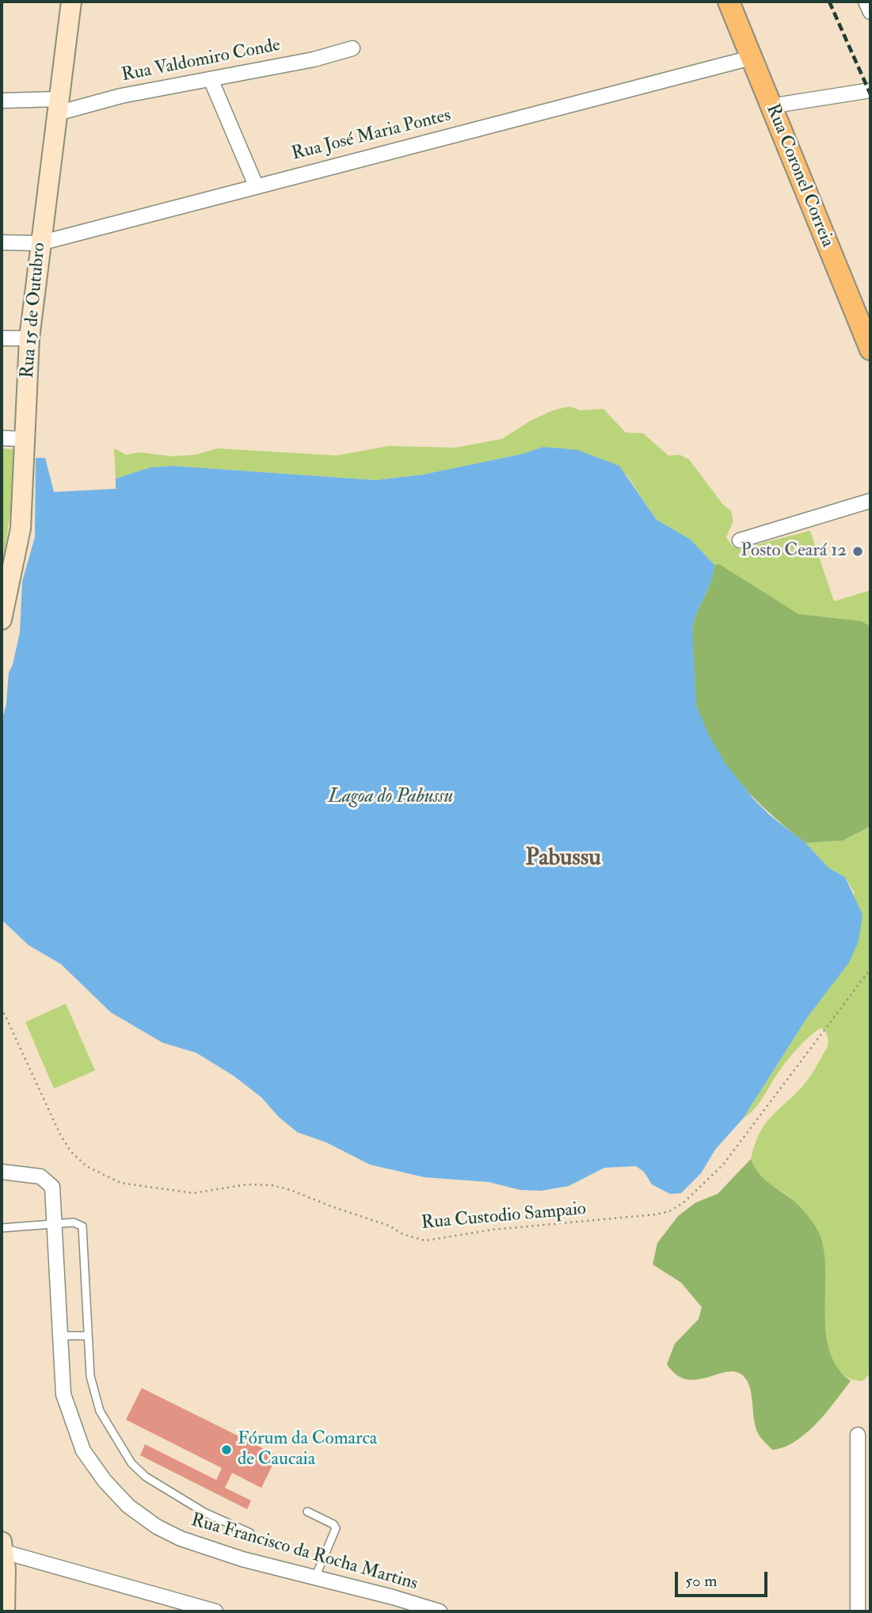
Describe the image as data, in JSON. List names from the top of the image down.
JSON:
{
  "streets": {
    "main road": ["Rua Coronel Correia", "Rua 15 de Outubro"],
    "street": ["Rua Valdomiro Conde", "Rua José Maria Pontes", "Rua Francisco da Rocha Martins"],
    "path": ["Rua Custodio Sampaio"]
  },
  "crossings": [
    ["Rua Valdomiro Conde", "Rua 15 de Outubro"],
    ["Rua José Maria Pontes", "Rua Coronel Correia"],
    ["Rua José Maria Pontes", "Rua 15 de Outubro"]
  ],
  "districts": ["Pabussu"],
  "water": ["Lagoa do Pabussu"],
  "places": ["Posto Ceará 12", "Fórum da Comarca de Caucaia"],
  "scale_bar": "50 m"
}
